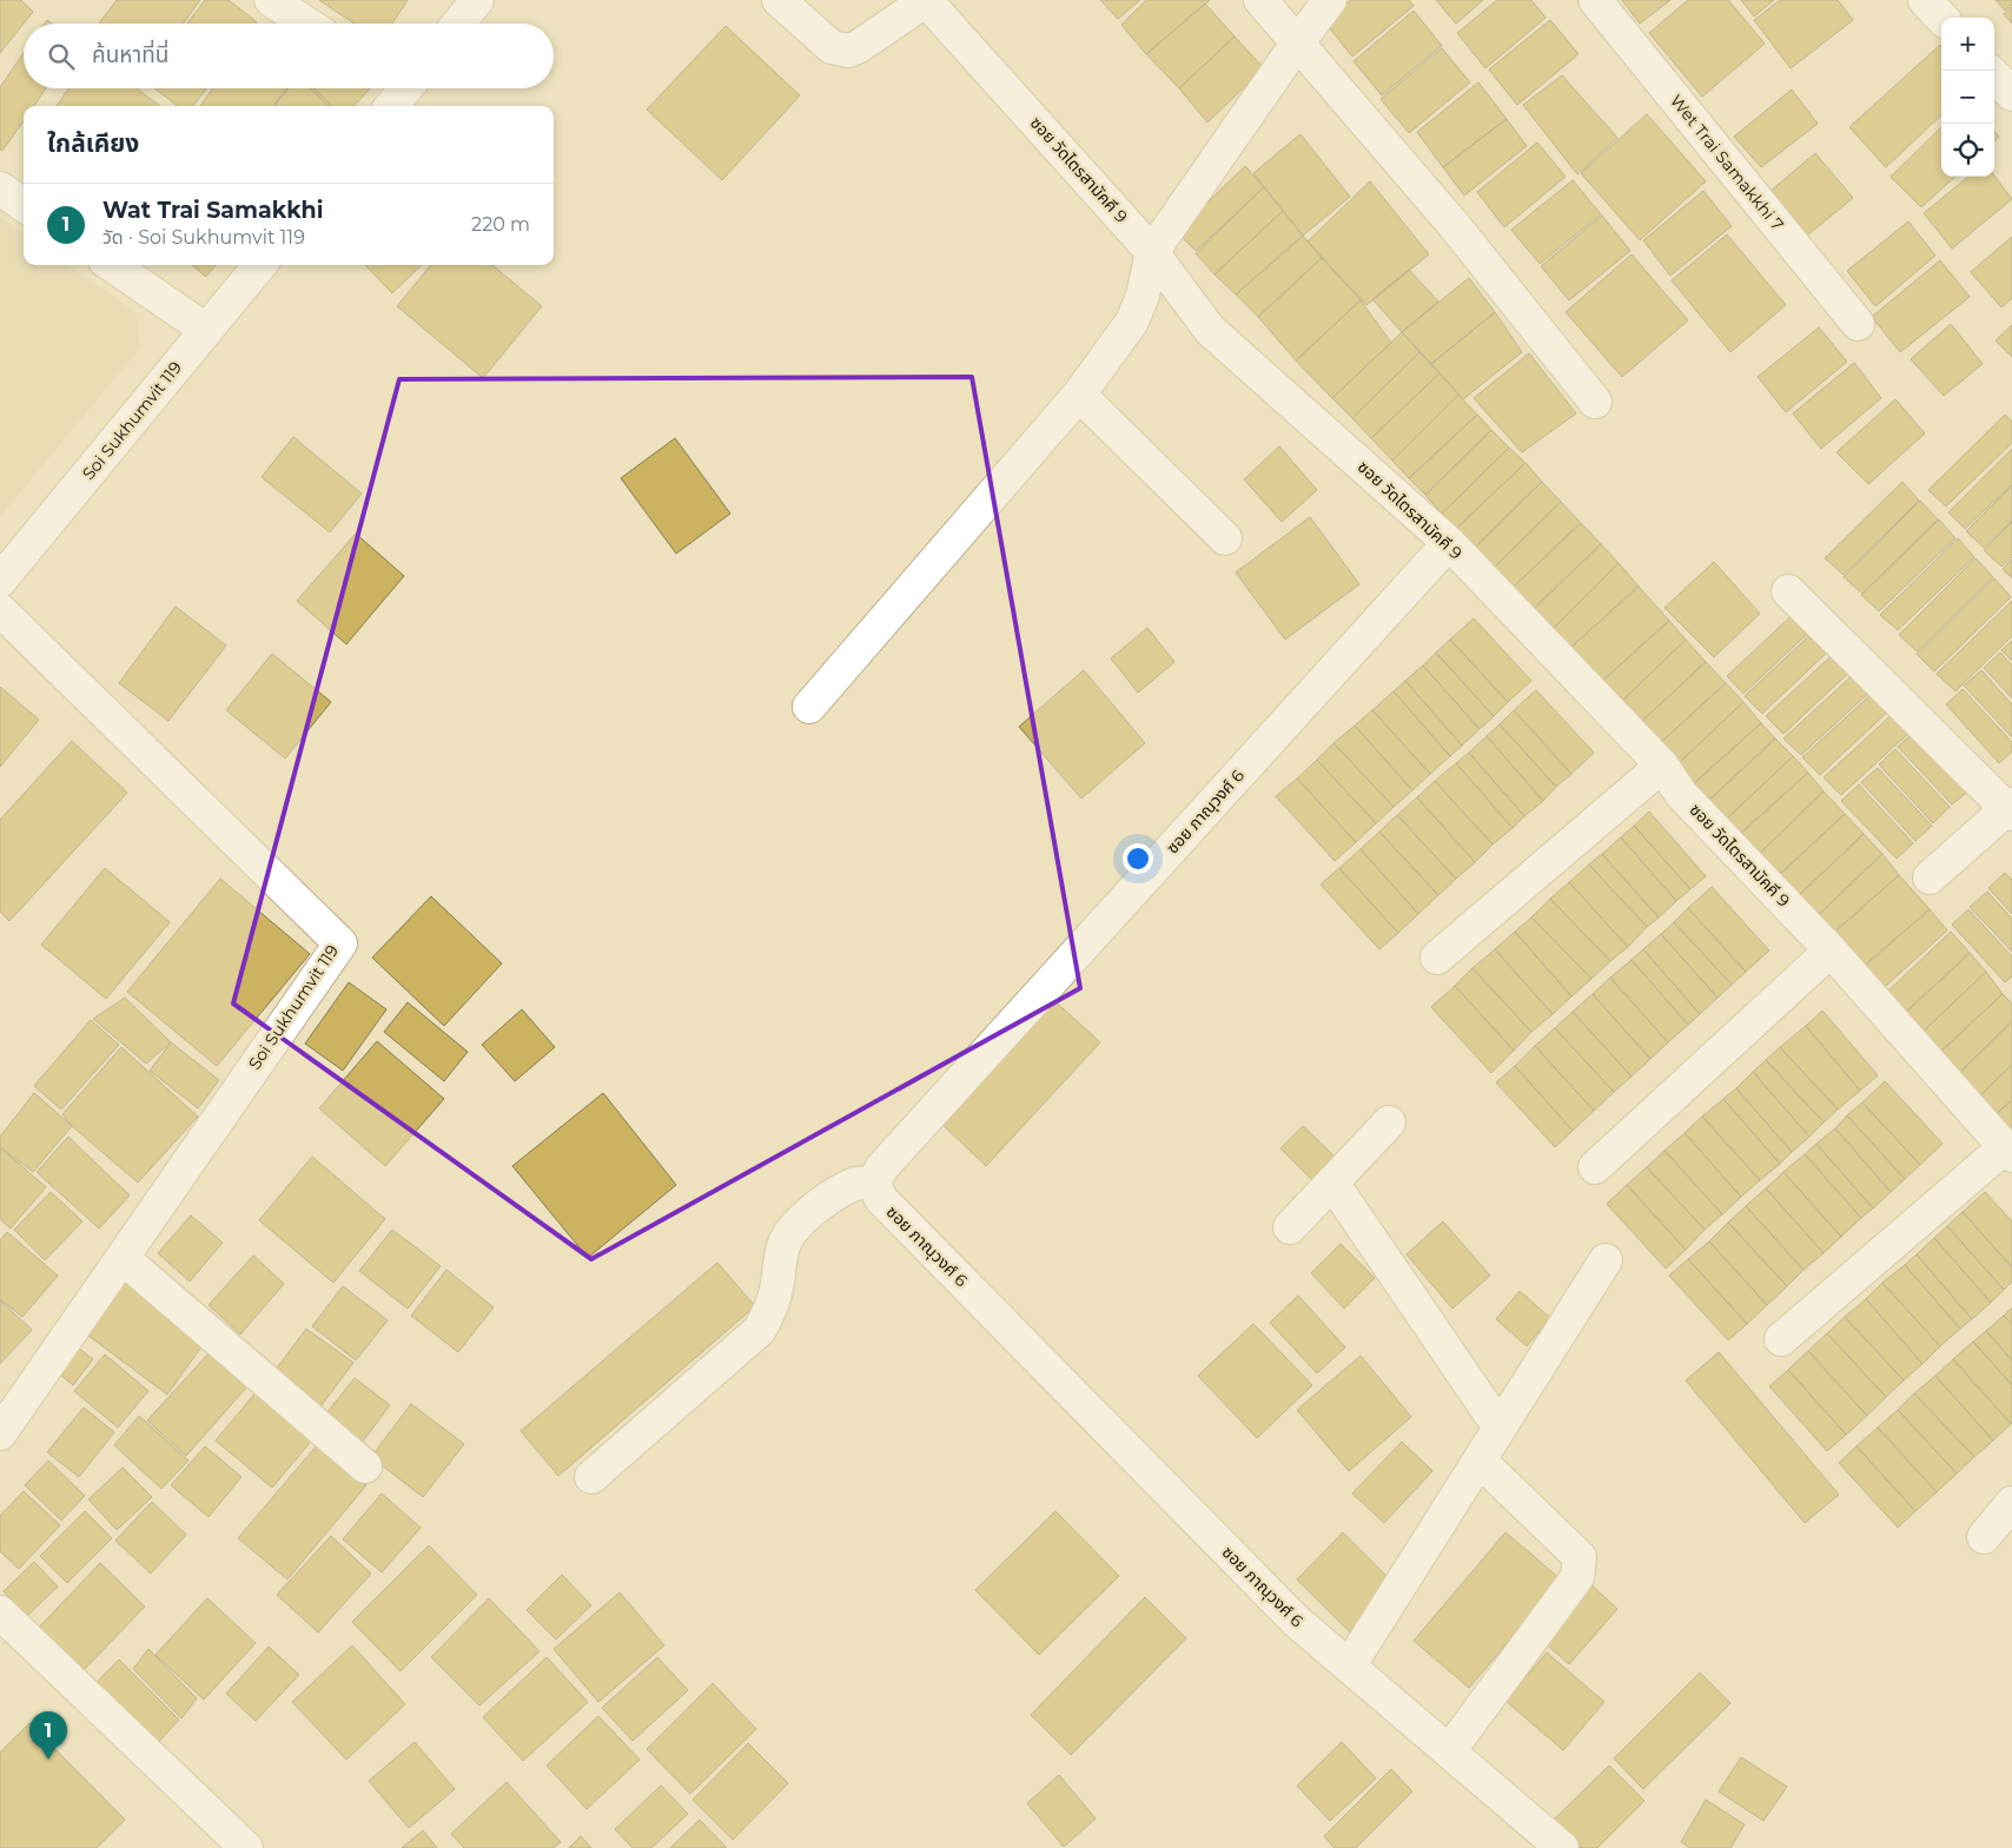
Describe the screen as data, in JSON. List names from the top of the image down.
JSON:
{
  "streets": {
    "street": [
      "Wet Trai Samakkhi 7",
      "ซอย วัดไตรสามัคคี 9",
      "Soi Sukhumvit 119",
      "ซอย ภาณุวงศ์ 6"
    ]
  },
  "crossings": [
    ["ซอย วัดไตรสามัคคี 9", "ซอย ภาณุวงศ์ 6"]
  ],
  "page": {
    "map_buttons": ["+", "−"],
    "search": "ค้นหาที่นี่",
    "heading": "ใกล้เคียง",
    "list": [
      {
        "mark": "1",
        "name": "Wat Trai Samakkhi",
        "note": "วัด · Soi Sukhumvit 119",
        "value": "220 m"
      }
    ],
    "pins": "1"
  }
}
